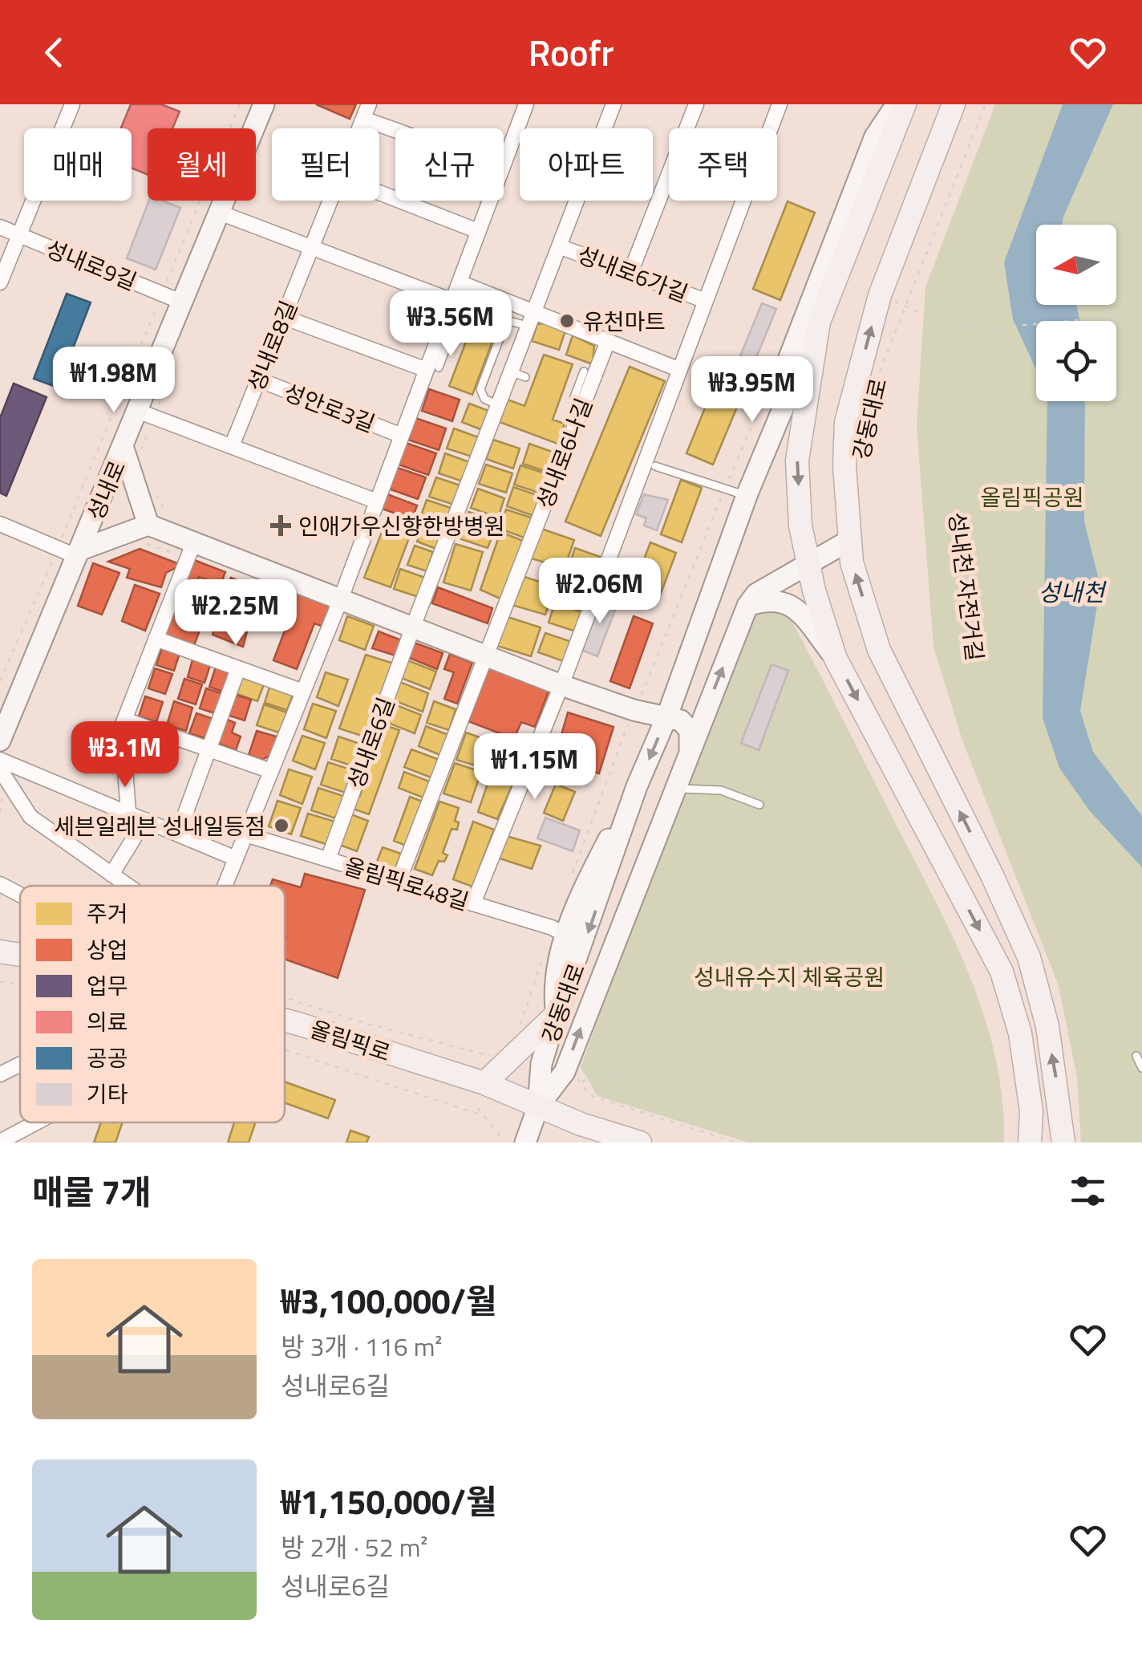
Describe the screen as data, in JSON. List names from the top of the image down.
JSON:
{
  "streets": {
    "main road": ["강동대로", "성내로", "올림픽로"],
    "street": [
      "성내로9길",
      "성내로6가길",
      "성내로8길",
      "성안로3길",
      "성내로6나길",
      "성내로6길",
      "올림픽로48길"
    ],
    "path": ["성내천 자전거길"]
  },
  "crossings": [
    ["성내로9길", "성내로"],
    ["성내로6가길", "성내로6길"],
    ["성내로8길", "성안로3길"],
    ["강동대로", "올림픽로"],
    ["성내로6길", "올림픽로48길"]
  ],
  "water": ["성내천"],
  "parks": ["올림픽공원", "성내유수지 체육공원"],
  "places": {
    "other": ["유천마트", "세븐일레븐 성내일등점"],
    "health": ["인애가우신향한방병원"]
  },
  "legend": [
    "주거",
    "상업",
    "업무",
    "의료",
    "공공",
    "기타"
  ],
  "north": "left",
  "page": {
    "header": "Roofr",
    "chip": [
      "매매",
      "월세",
      "필터",
      "신규",
      "아파트",
      "주택"
    ],
    "price": [
      "₩3.56M",
      "₩1.98M",
      "₩3.95M",
      "₩2.06M",
      "₩2.25M",
      "₩3.1M",
      "₩1.15M"
    ],
    "heading": "매물 7개",
    "list": [
      {
        "name": "₩3,100,000/월",
        "note": "방 3개 · 116 m² · 성내로6길"
      },
      {
        "name": "₩1,150,000/월",
        "note": "방 2개 · 52 m² · 성내로6길"
      }
    ]
  }
}
